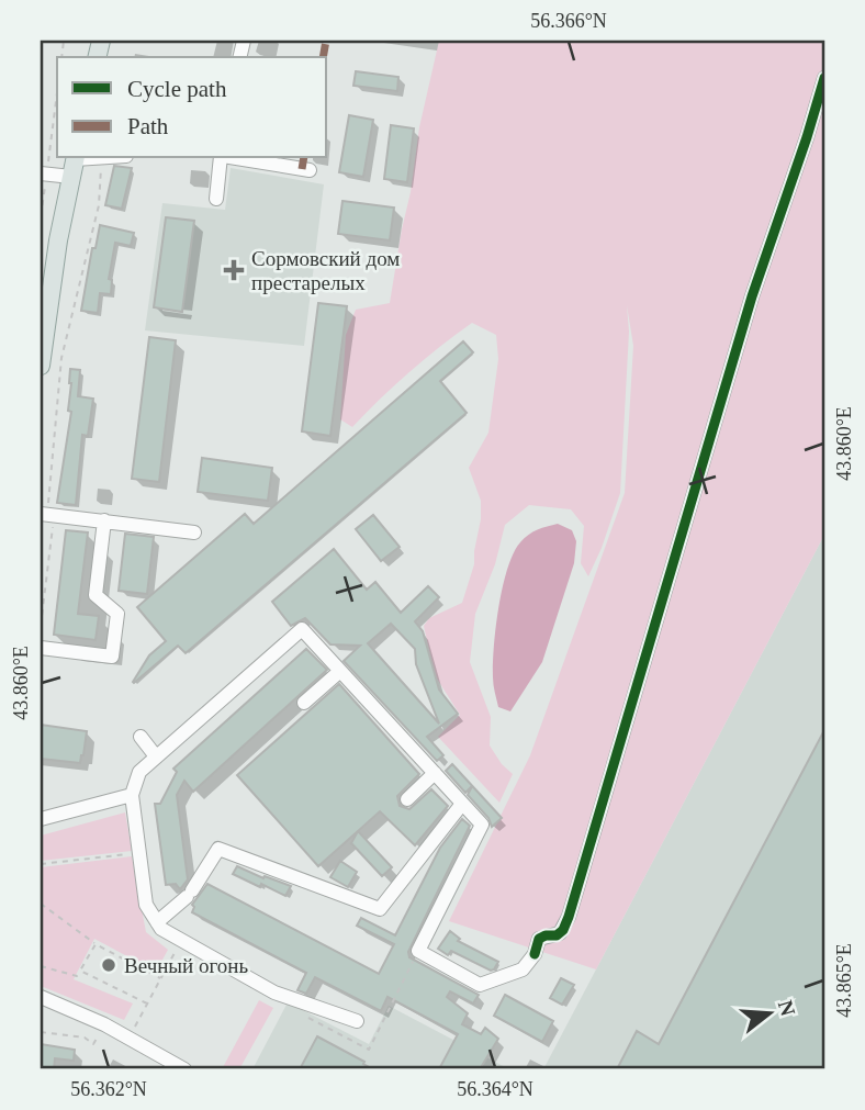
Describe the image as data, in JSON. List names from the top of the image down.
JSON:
{
  "places": {
    "health": ["Сормовский дом престарелых"],
    "other": ["Вечный огонь"]
  },
  "legend": ["Cycle path", "Path"],
  "north": "right",
  "coordinates": [
    "56.366°N",
    "43.860°E",
    "43.865°E",
    "56.362°N",
    "56.364°N"
  ]
}
